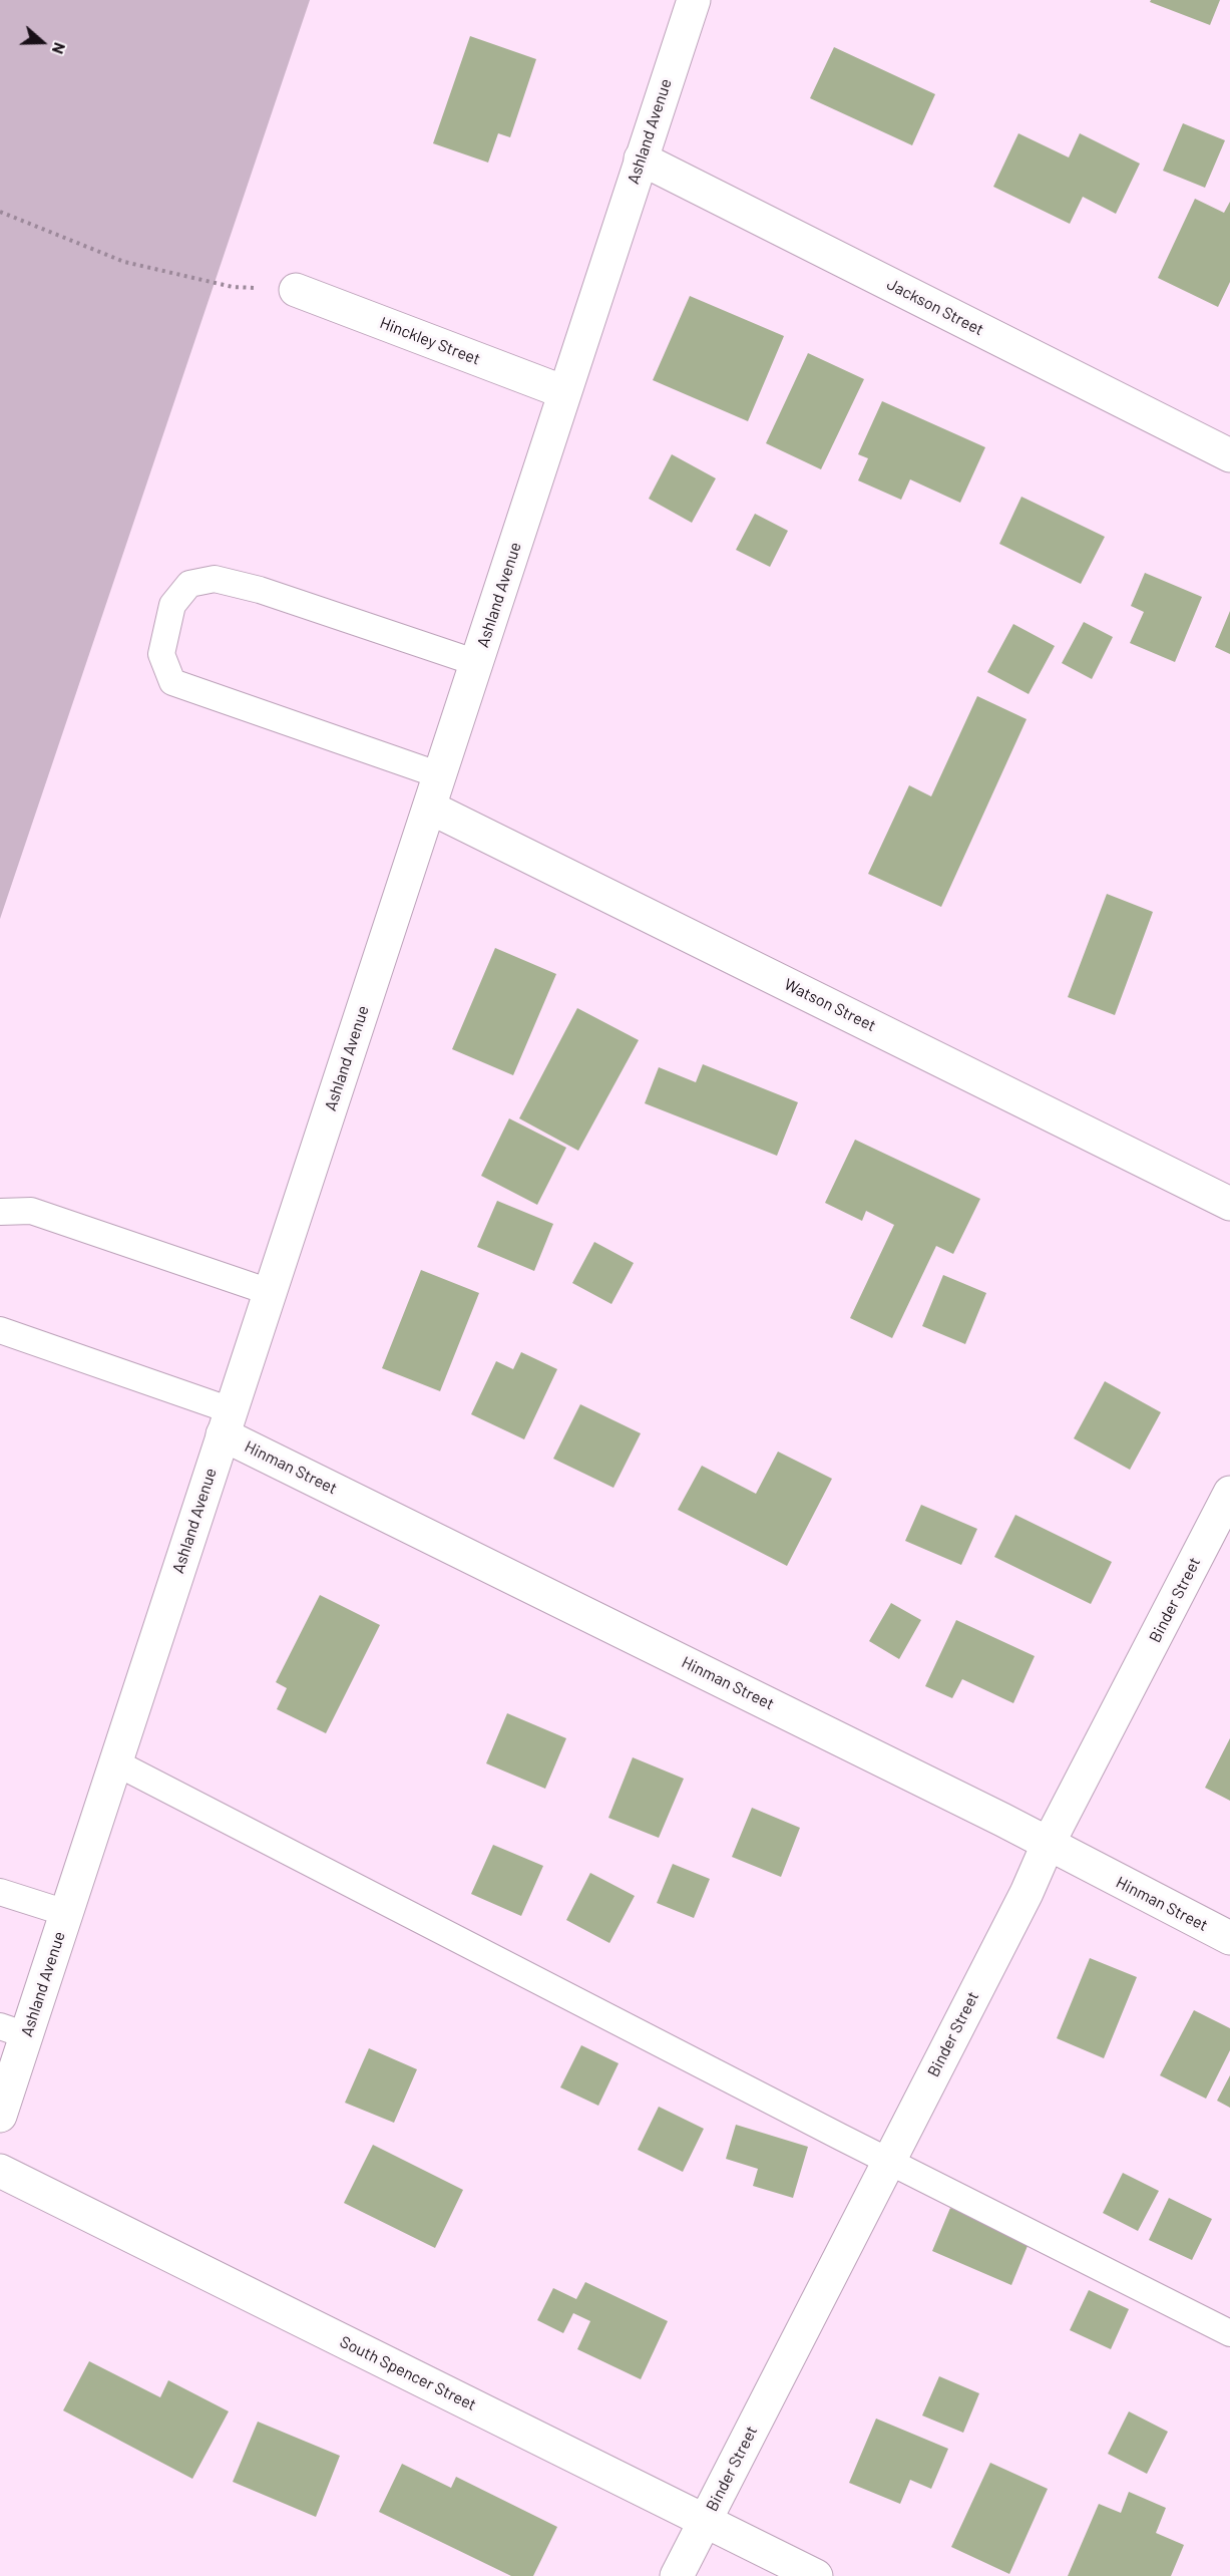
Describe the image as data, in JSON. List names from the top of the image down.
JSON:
{
  "streets": {
    "street": [
      "Ashland Avenue",
      "Jackson Street",
      "Hinckley Street",
      "Watson Street",
      "Hinman Street",
      "Binder Street",
      "South Spencer Street"
    ]
  },
  "crossings": [
    ["Ashland Avenue", "Jackson Street"],
    ["Ashland Avenue", "Hinckley Street"],
    ["Ashland Avenue", "Watson Street"],
    ["Ashland Avenue", "Hinman Street"],
    ["Hinman Street", "Binder Street"],
    ["Binder Street", "South Spencer Street"]
  ],
  "north": "right"
}
